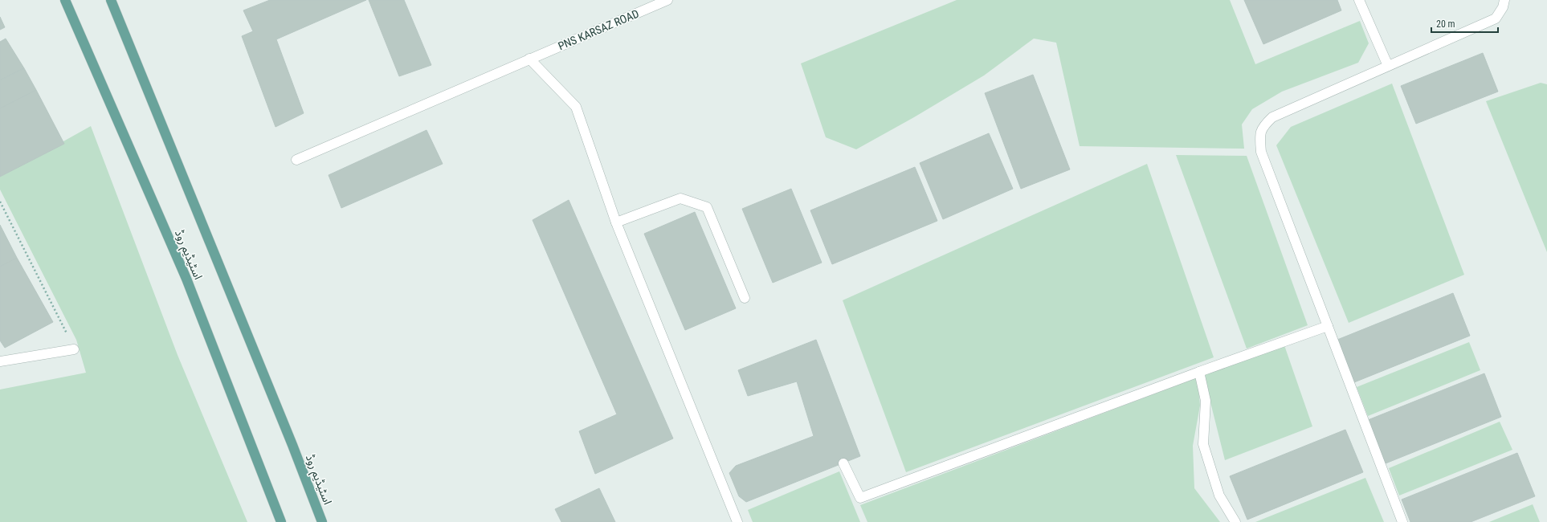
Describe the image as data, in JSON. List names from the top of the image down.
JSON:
{
  "streets": {
    "main road": ["اسٹیڈیم روڈ"],
    "street": ["PNS KARSAZ ROAD"]
  },
  "scale_bar": "20 m"
}
